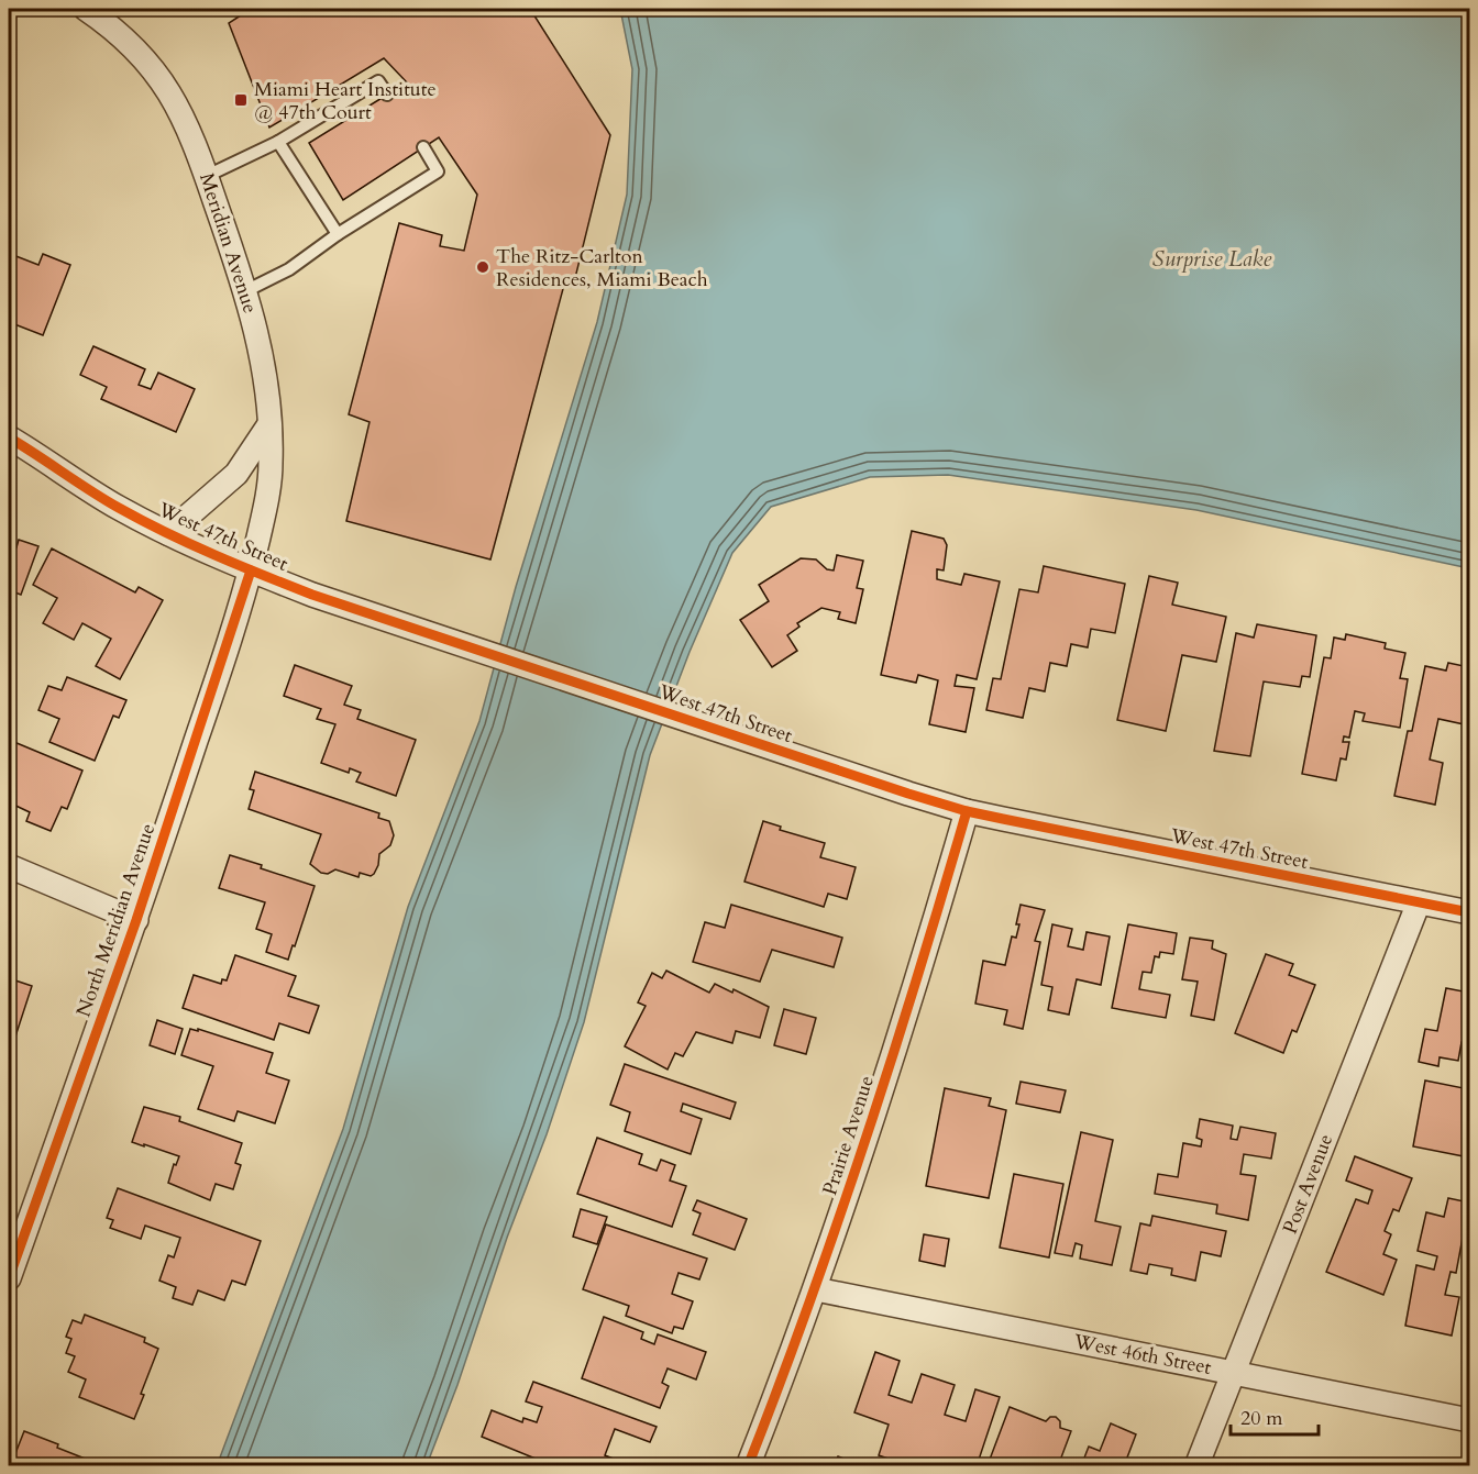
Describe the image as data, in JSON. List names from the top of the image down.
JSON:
{
  "streets": {
    "street": [
      "Meridian Avenue",
      "West 47th Street",
      "North Meridian Avenue",
      "Prairie Avenue",
      "Post Avenue",
      "West 46th Street"
    ]
  },
  "crossings": [
    ["Meridian Avenue", "West 47th Street"],
    ["Meridian Avenue", "North Meridian Avenue"],
    ["West 47th Street", "North Meridian Avenue"],
    ["West 47th Street", "Prairie Avenue"],
    ["West 47th Street", "Post Avenue"],
    ["Prairie Avenue", "West 46th Street"],
    ["Post Avenue", "West 46th Street"]
  ],
  "water": ["Surprise Lake"],
  "places": {
    "transit": ["Miami Heart Institute @ 47th Court"],
    "other": ["The Ritz-Carlton Residences, Miami Beach"]
  },
  "scale_bar": "20 m"
}
